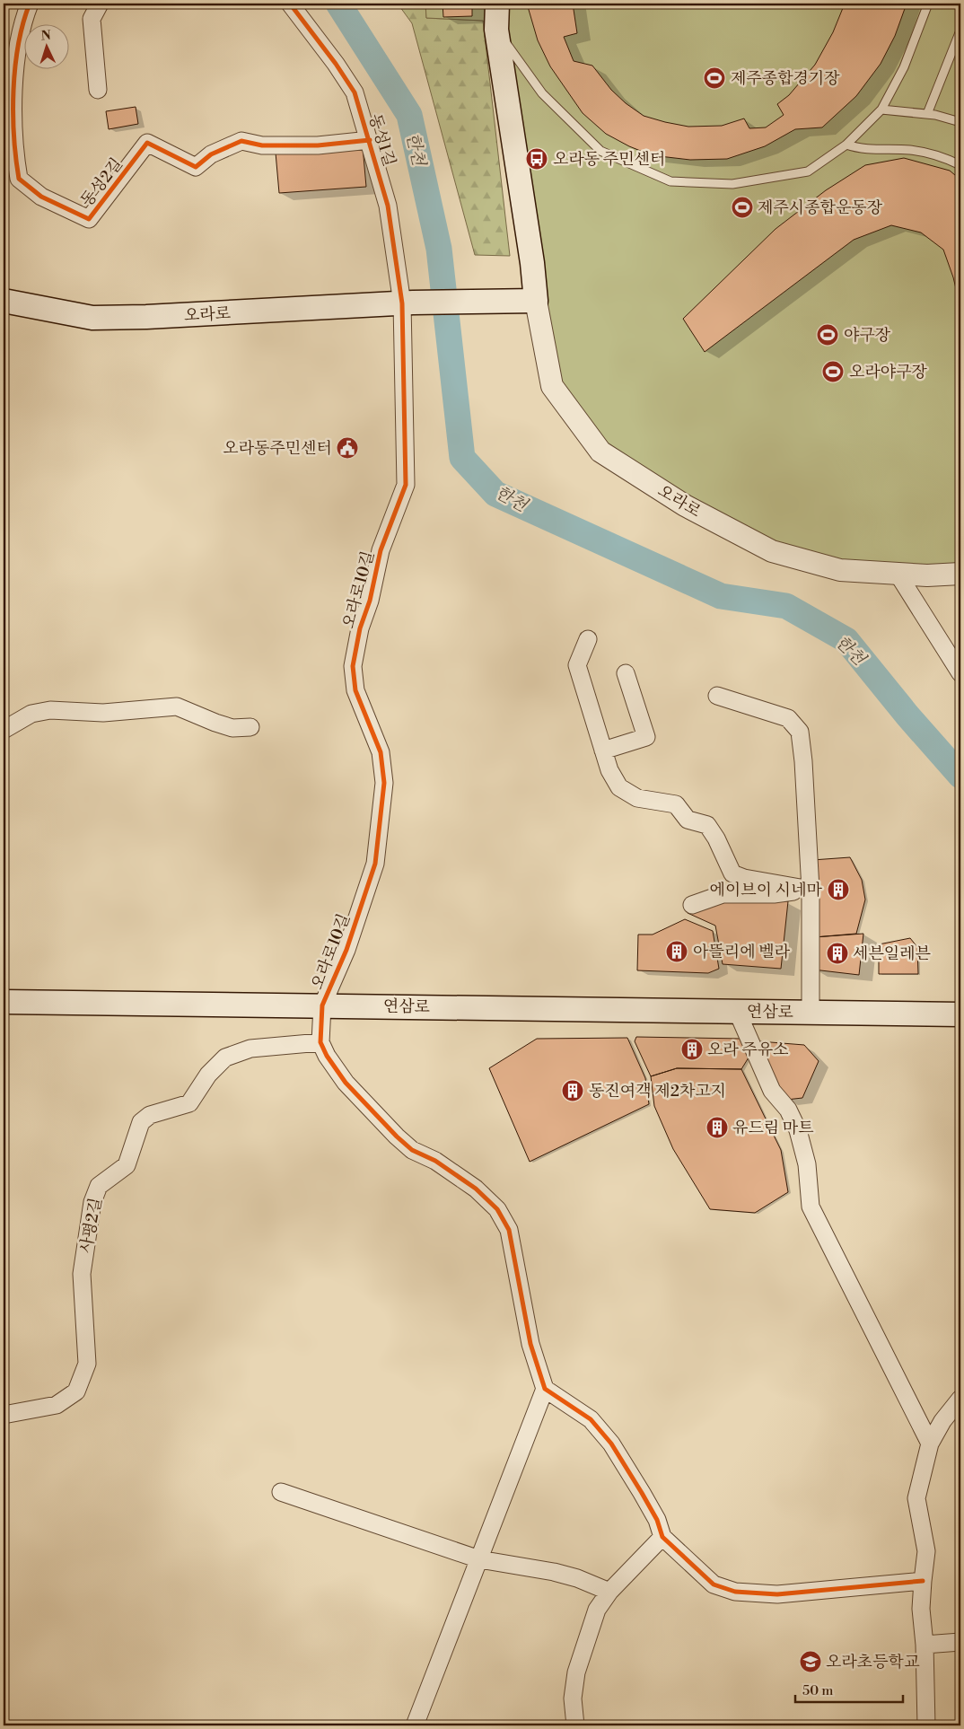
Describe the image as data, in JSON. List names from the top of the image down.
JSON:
{
  "streets": {
    "main road": ["오라로", "연삼로"],
    "street": [
      "동성1길",
      "동성2길",
      "오라로10길",
      "사평2길"
    ]
  },
  "crossings": [
    ["동성1길", "동성2길"],
    ["동성1길", "오라로"],
    ["동성1길", "오라로10길"],
    ["오라로", "오라로10길"],
    ["오라로10길", "연삼로"]
  ],
  "water": ["한천"],
  "places": {
    "sports": [
      "제주종합경기장",
      "제주시종합운동장",
      "야구장",
      "오라야구장"
    ],
    "bus stop": ["오라동 주민센터"],
    "public building": ["오라동주민센터"],
    "building": [
      "에이브이 시네마",
      "아뜰리에 벨라",
      "세븐일레븐",
      "오라 주유소",
      "동진여객 제2차고지",
      "유드림 마트"
    ],
    "school or university": ["오라초등학교"]
  },
  "scale_bar": "50 m",
  "north": "top"
}
